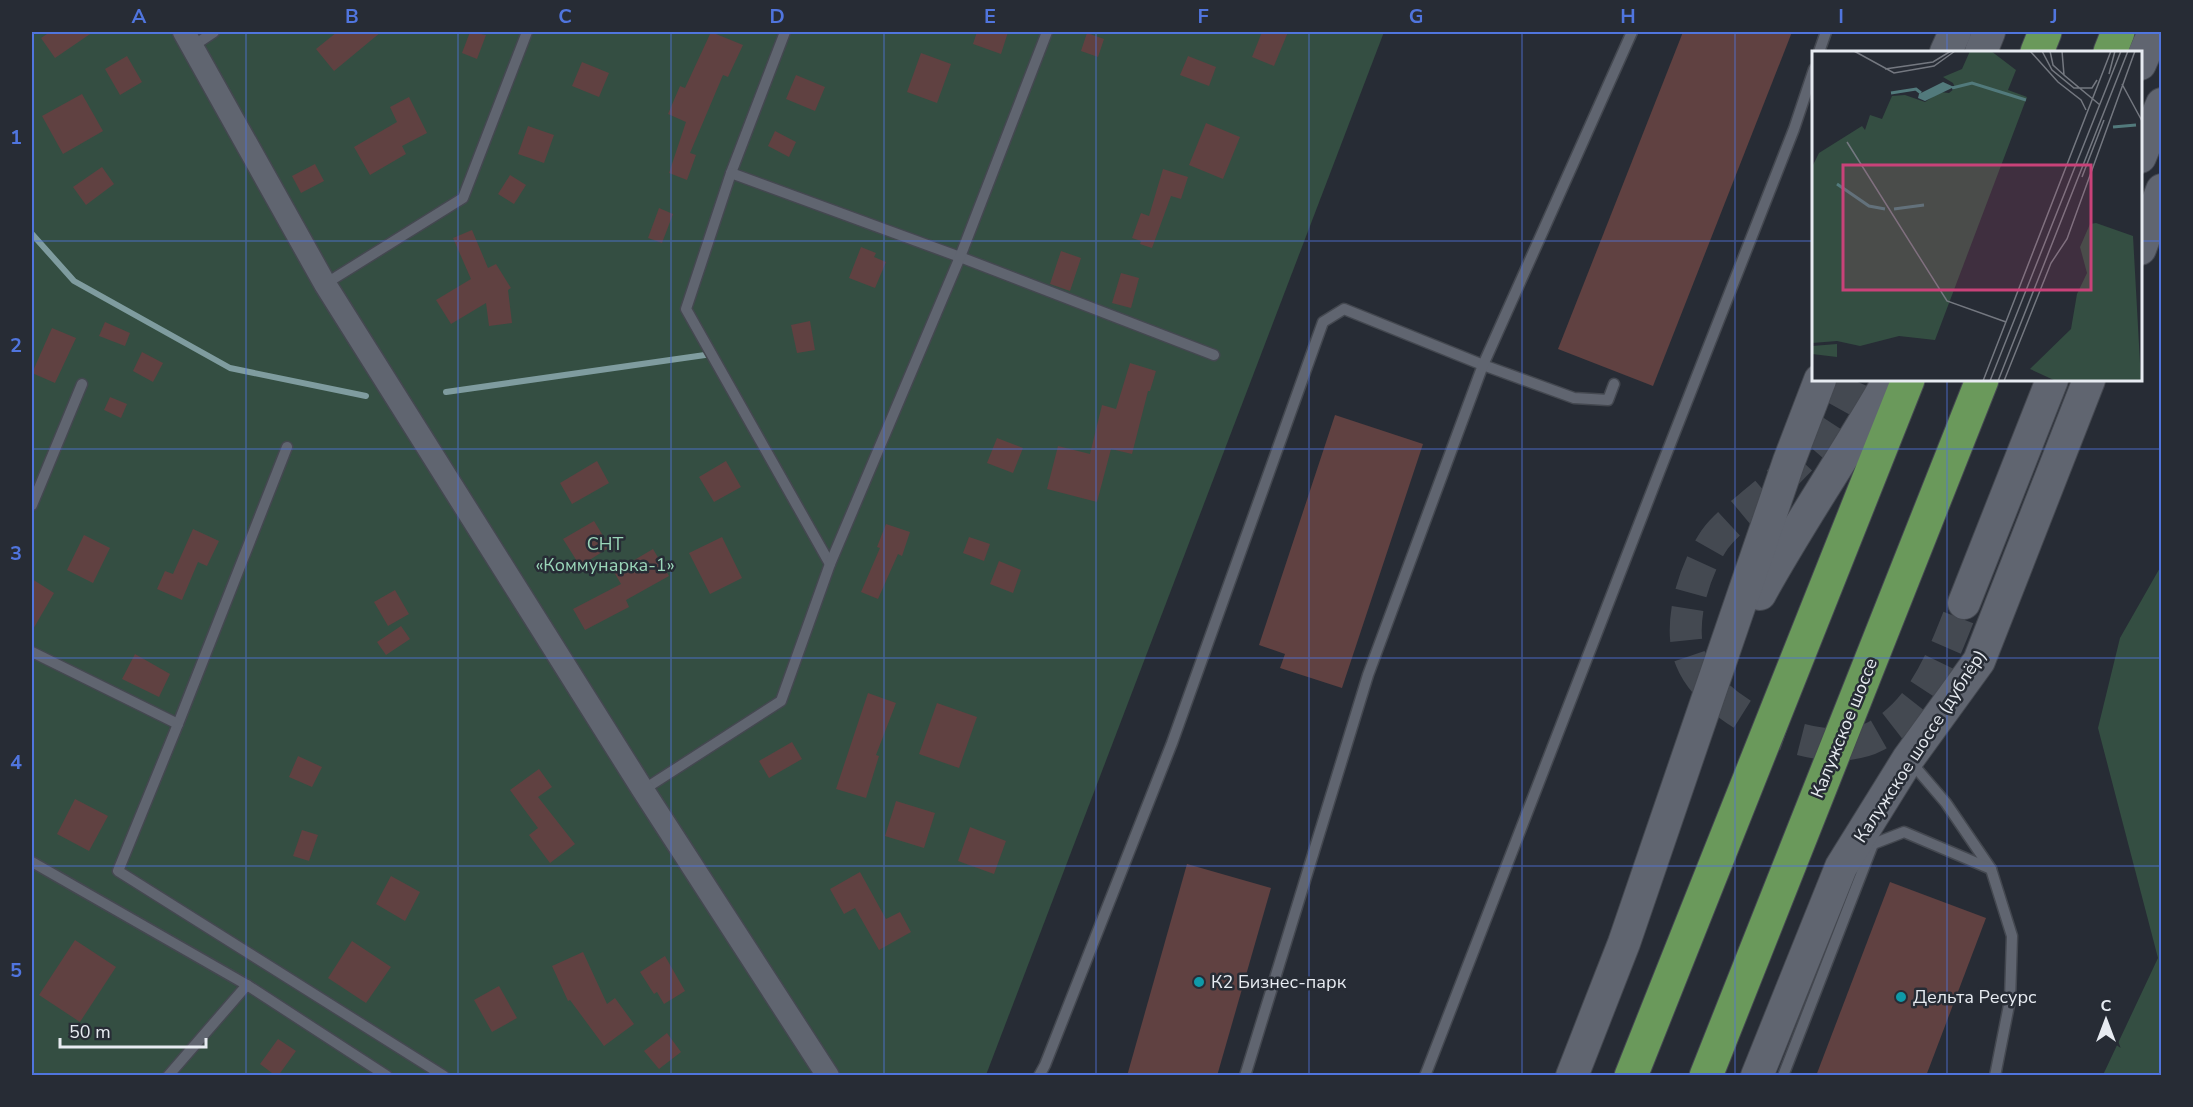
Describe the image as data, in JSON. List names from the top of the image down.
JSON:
{
  "streets": {
    "highway": ["Калужское шоссе"],
    "main road": ["Калужское шоссе (дублёр)"]
  },
  "parks": ["СНТ «Коммунарка-1»"],
  "places": ["К2 Бизнес-парк", "Дельта Ресурс"],
  "scale_bar": "50 m",
  "north": "top",
  "grid": {
    "columns": [
      "A",
      "B",
      "C",
      "D",
      "E",
      "F",
      "G",
      "H",
      "I",
      "J"
    ],
    "rows": [
      "1",
      "2",
      "3",
      "4",
      "5"
    ]
  }
}
